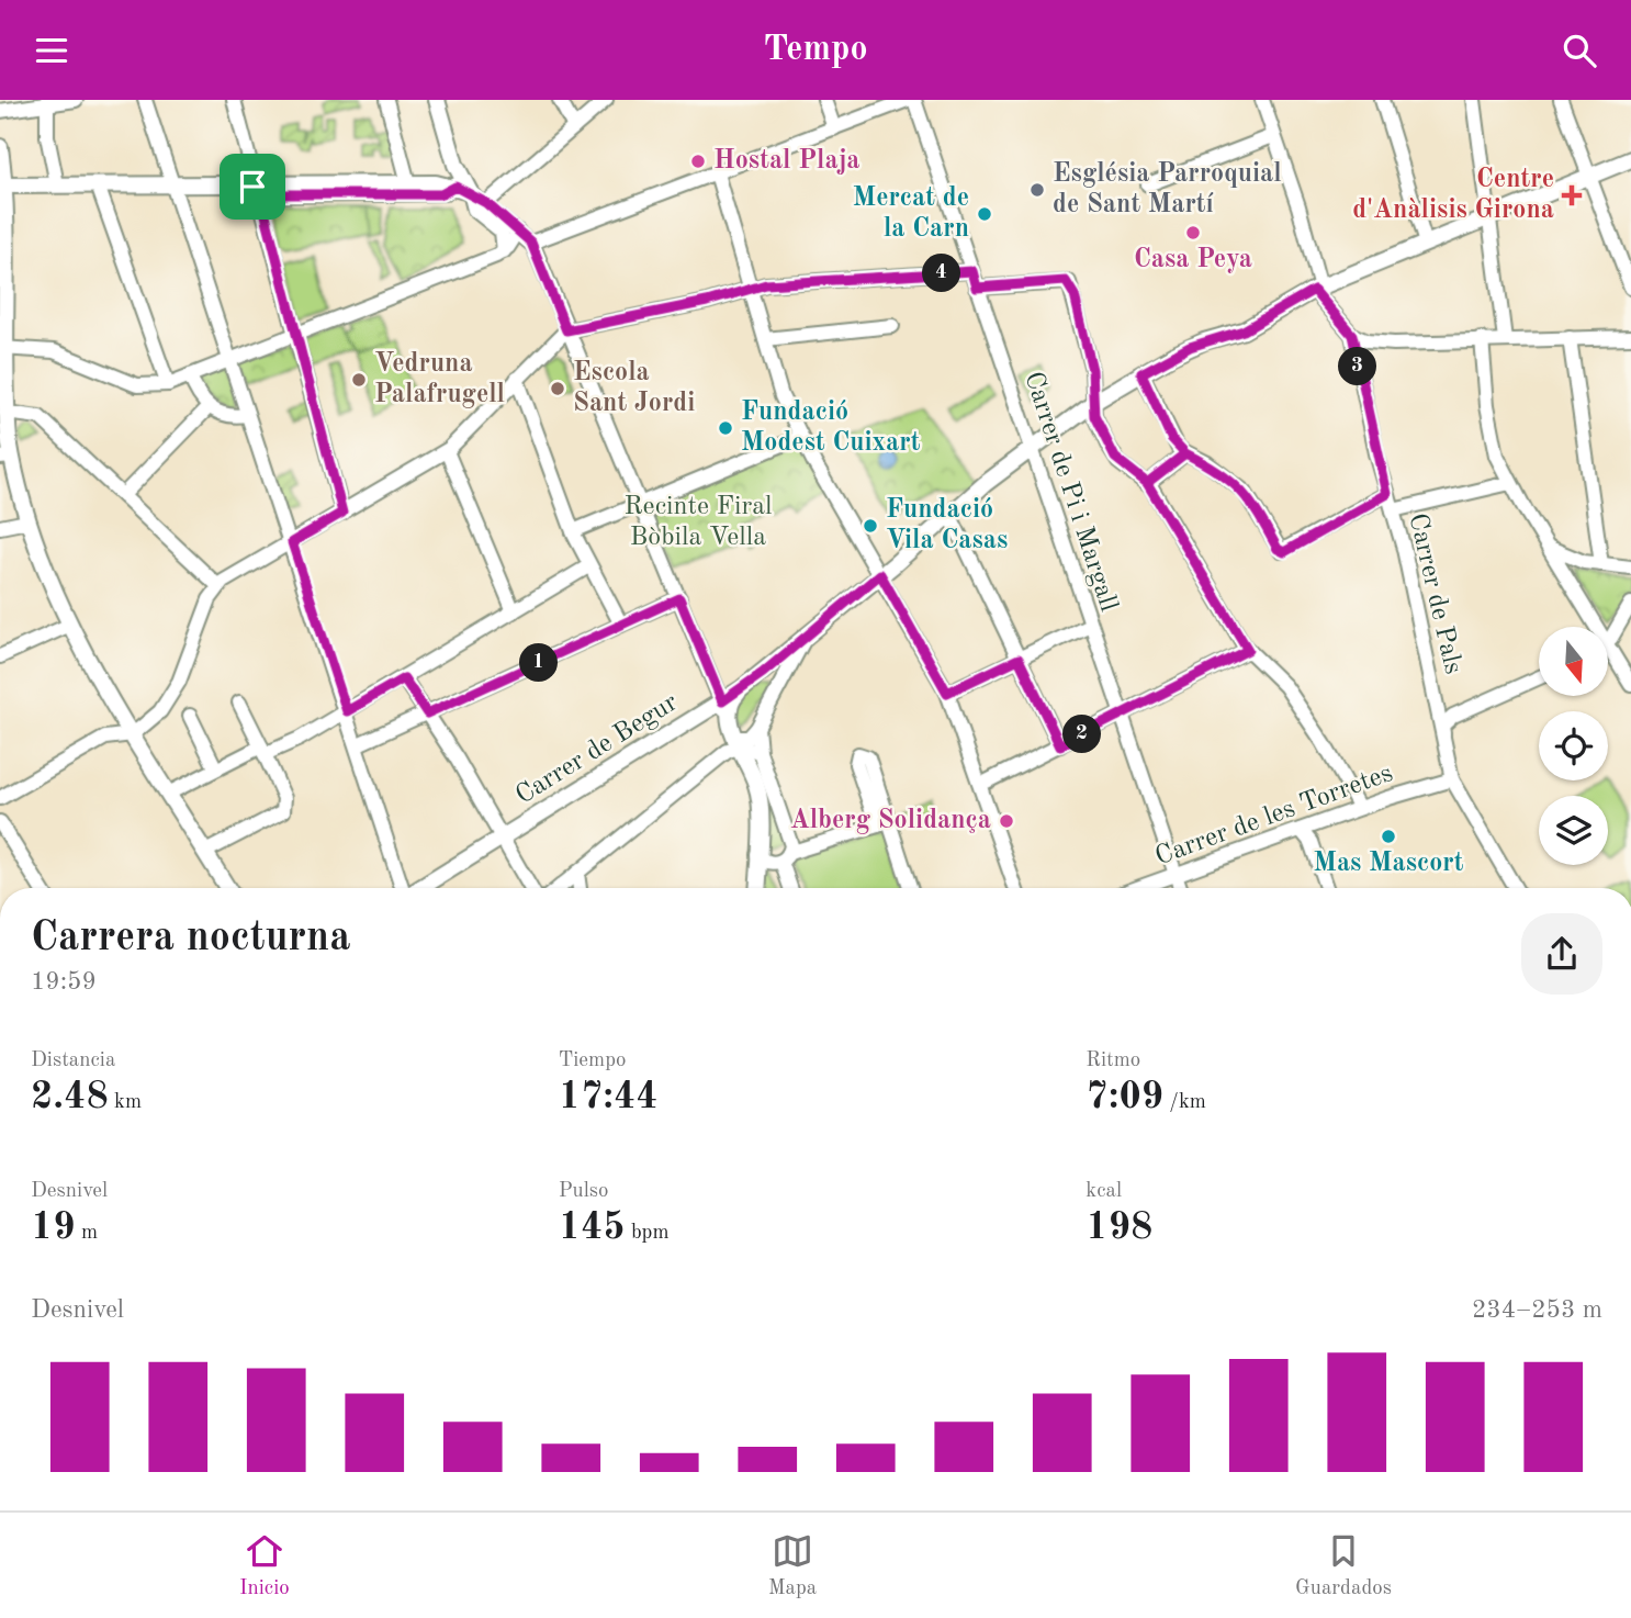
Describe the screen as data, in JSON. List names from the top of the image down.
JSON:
{
  "streets": {
    "street": [
      "Carrer de Pi i Margall",
      "Carrer de Pals",
      "Carrer de Begur",
      "Carrer de les Torretes"
    ]
  },
  "crossings": [
    ["Carrer de Pi i Margall", "Carrer de Begur"],
    ["Carrer de Pi i Margall", "Carrer de les Torretes"],
    ["Carrer de Pals", "Carrer de Begur"],
    ["Carrer de Pals", "Carrer de les Torretes"]
  ],
  "parks": ["Recinte Firal Bòbila Vella"],
  "places": {
    "other": [
      "Hostal Plaja",
      "Església Parroquial de Sant Martí",
      "Mercat de la Carn",
      "Casa Peya",
      "Vedruna Palafrugell",
      "Escola Sant Jordi",
      "Fundació Modest Cuixart",
      "Fundació Vila Casas",
      "Alberg Solidança",
      "Mas Mascort"
    ],
    "health": ["Centre d'Anàlisis Girona"]
  },
  "north": "bottom",
  "page": {
    "header": "Tempo",
    "pins": [
      "4",
      "3",
      "1",
      "2"
    ],
    "heading": ["Carrera nocturna", "19:59"],
    "stats": [
      ["Distancia", "2.48 km"],
      ["Tiempo", "17:44"],
      ["Ritmo", "7:09 /km"],
      ["Desnivel", "19 m"],
      ["Pulso", "145 bpm"],
      ["kcal", "198"]
    ],
    "chart": ["Desnivel", "234–253 m"],
    "tabs": ["Inicio", "Mapa", "Guardados"]
  }
}
